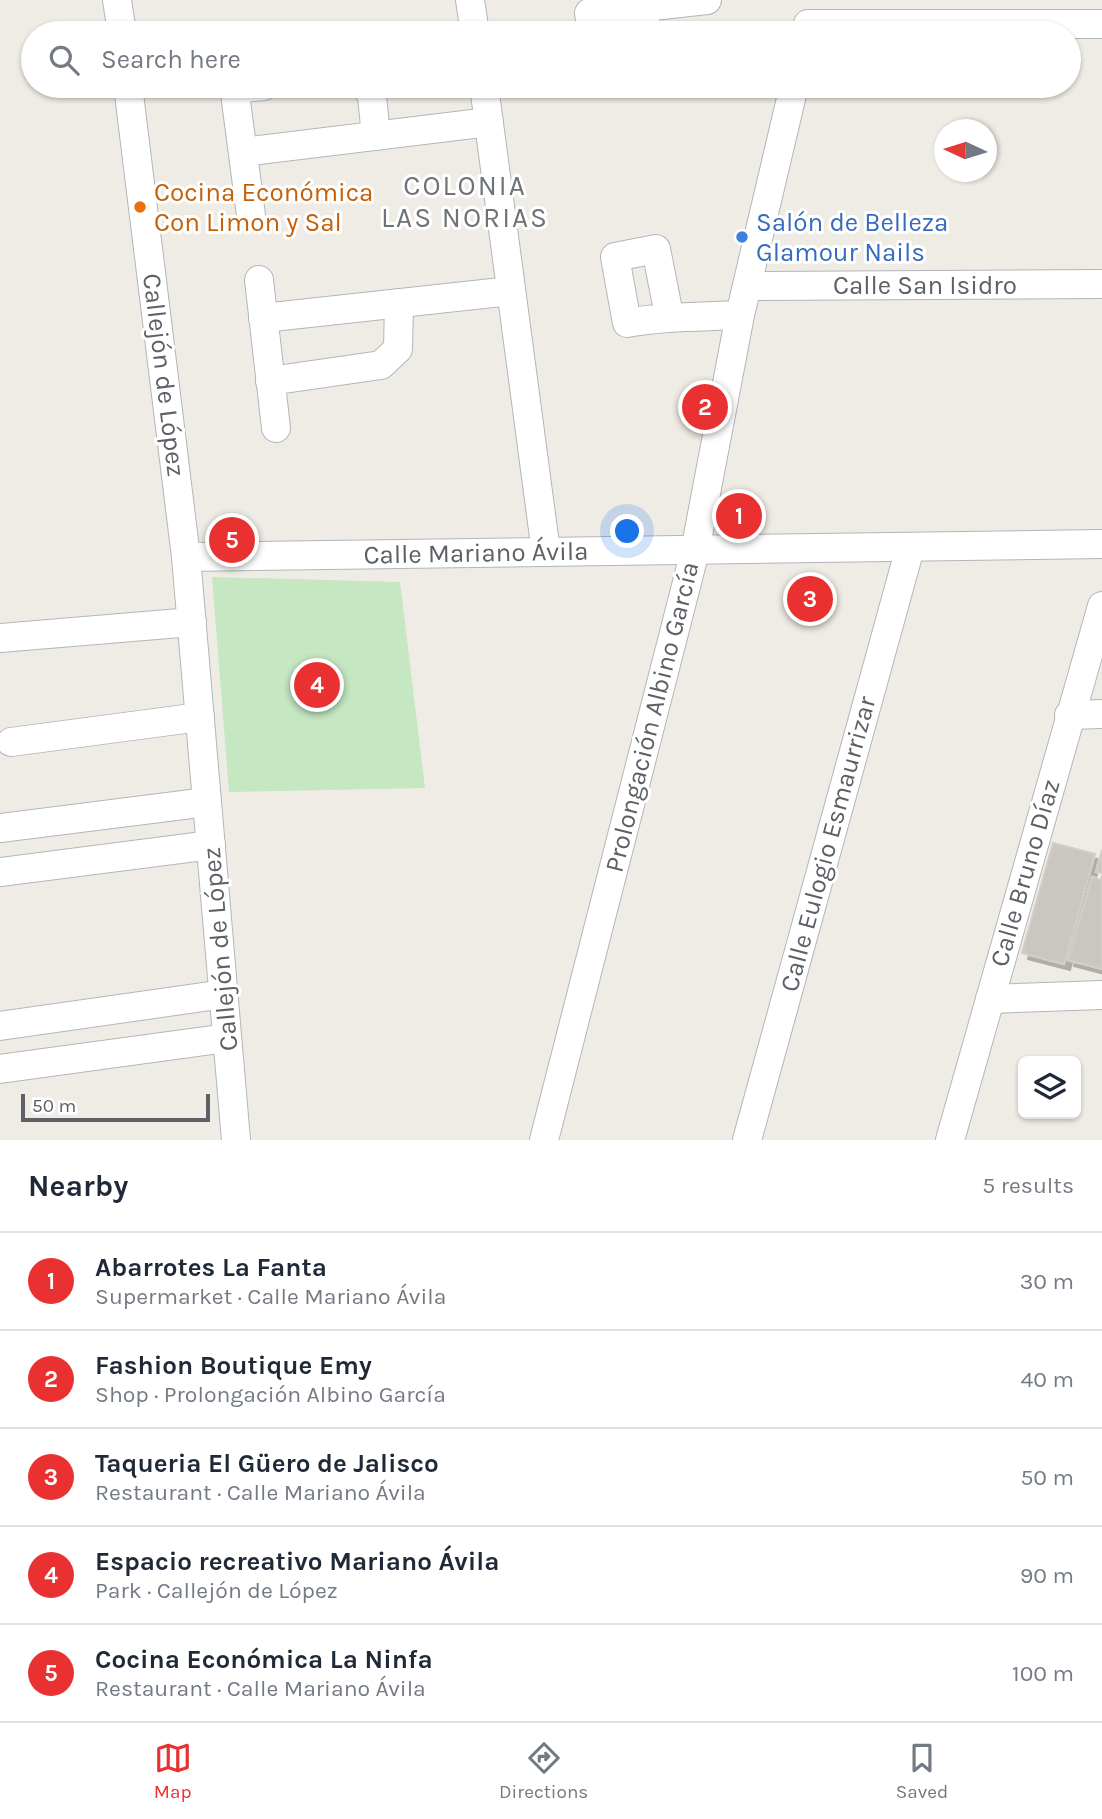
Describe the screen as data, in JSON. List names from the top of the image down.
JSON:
{
  "streets": {
    "street": [
      "Calle San Isidro",
      "Callejón de López",
      "Calle Mariano Ávila",
      "Prolongación Albino García",
      "Calle Eulogio Esmaurrizar",
      "Calle Bruno Díaz"
    ]
  },
  "crossings": [
    ["Calle San Isidro", "Prolongación Albino García"],
    ["Callejón de López", "Calle Mariano Ávila"],
    ["Calle Mariano Ávila", "Prolongación Albino García"],
    ["Calle Mariano Ávila", "Calle Eulogio Esmaurrizar"]
  ],
  "districts": ["COLONIA LAS NORIAS"],
  "places": ["Cocina Económica Con Limon y Sal", "Salón de Belleza Glamour Nails"],
  "scale_bar": "50 m",
  "north": "left",
  "page": {
    "search": "Search here",
    "pins": [
      "2",
      "1",
      "5",
      "3",
      "4"
    ],
    "scale": "50 m",
    "heading": ["Nearby", "5 results"],
    "list": [
      {
        "mark": "1",
        "name": "Abarrotes La Fanta",
        "note": "Supermarket · Calle Mariano Ávila",
        "value": "30 m"
      },
      {
        "mark": "2",
        "name": "Fashion Boutique Emy",
        "note": "Shop · Prolongación Albino García",
        "value": "40 m"
      },
      {
        "mark": "3",
        "name": "Taqueria El Güero de Jalisco",
        "note": "Restaurant · Calle Mariano Ávila",
        "value": "50 m"
      },
      {
        "mark": "4",
        "name": "Espacio recreativo Mariano Ávila",
        "note": "Park · Callejón de López",
        "value": "90 m"
      },
      {
        "mark": "5",
        "name": "Cocina Económica La Ninfa",
        "note": "Restaurant · Calle Mariano Ávila",
        "value": "100 m"
      }
    ],
    "nav": ["Map", "Directions", "Saved"]
  }
}
